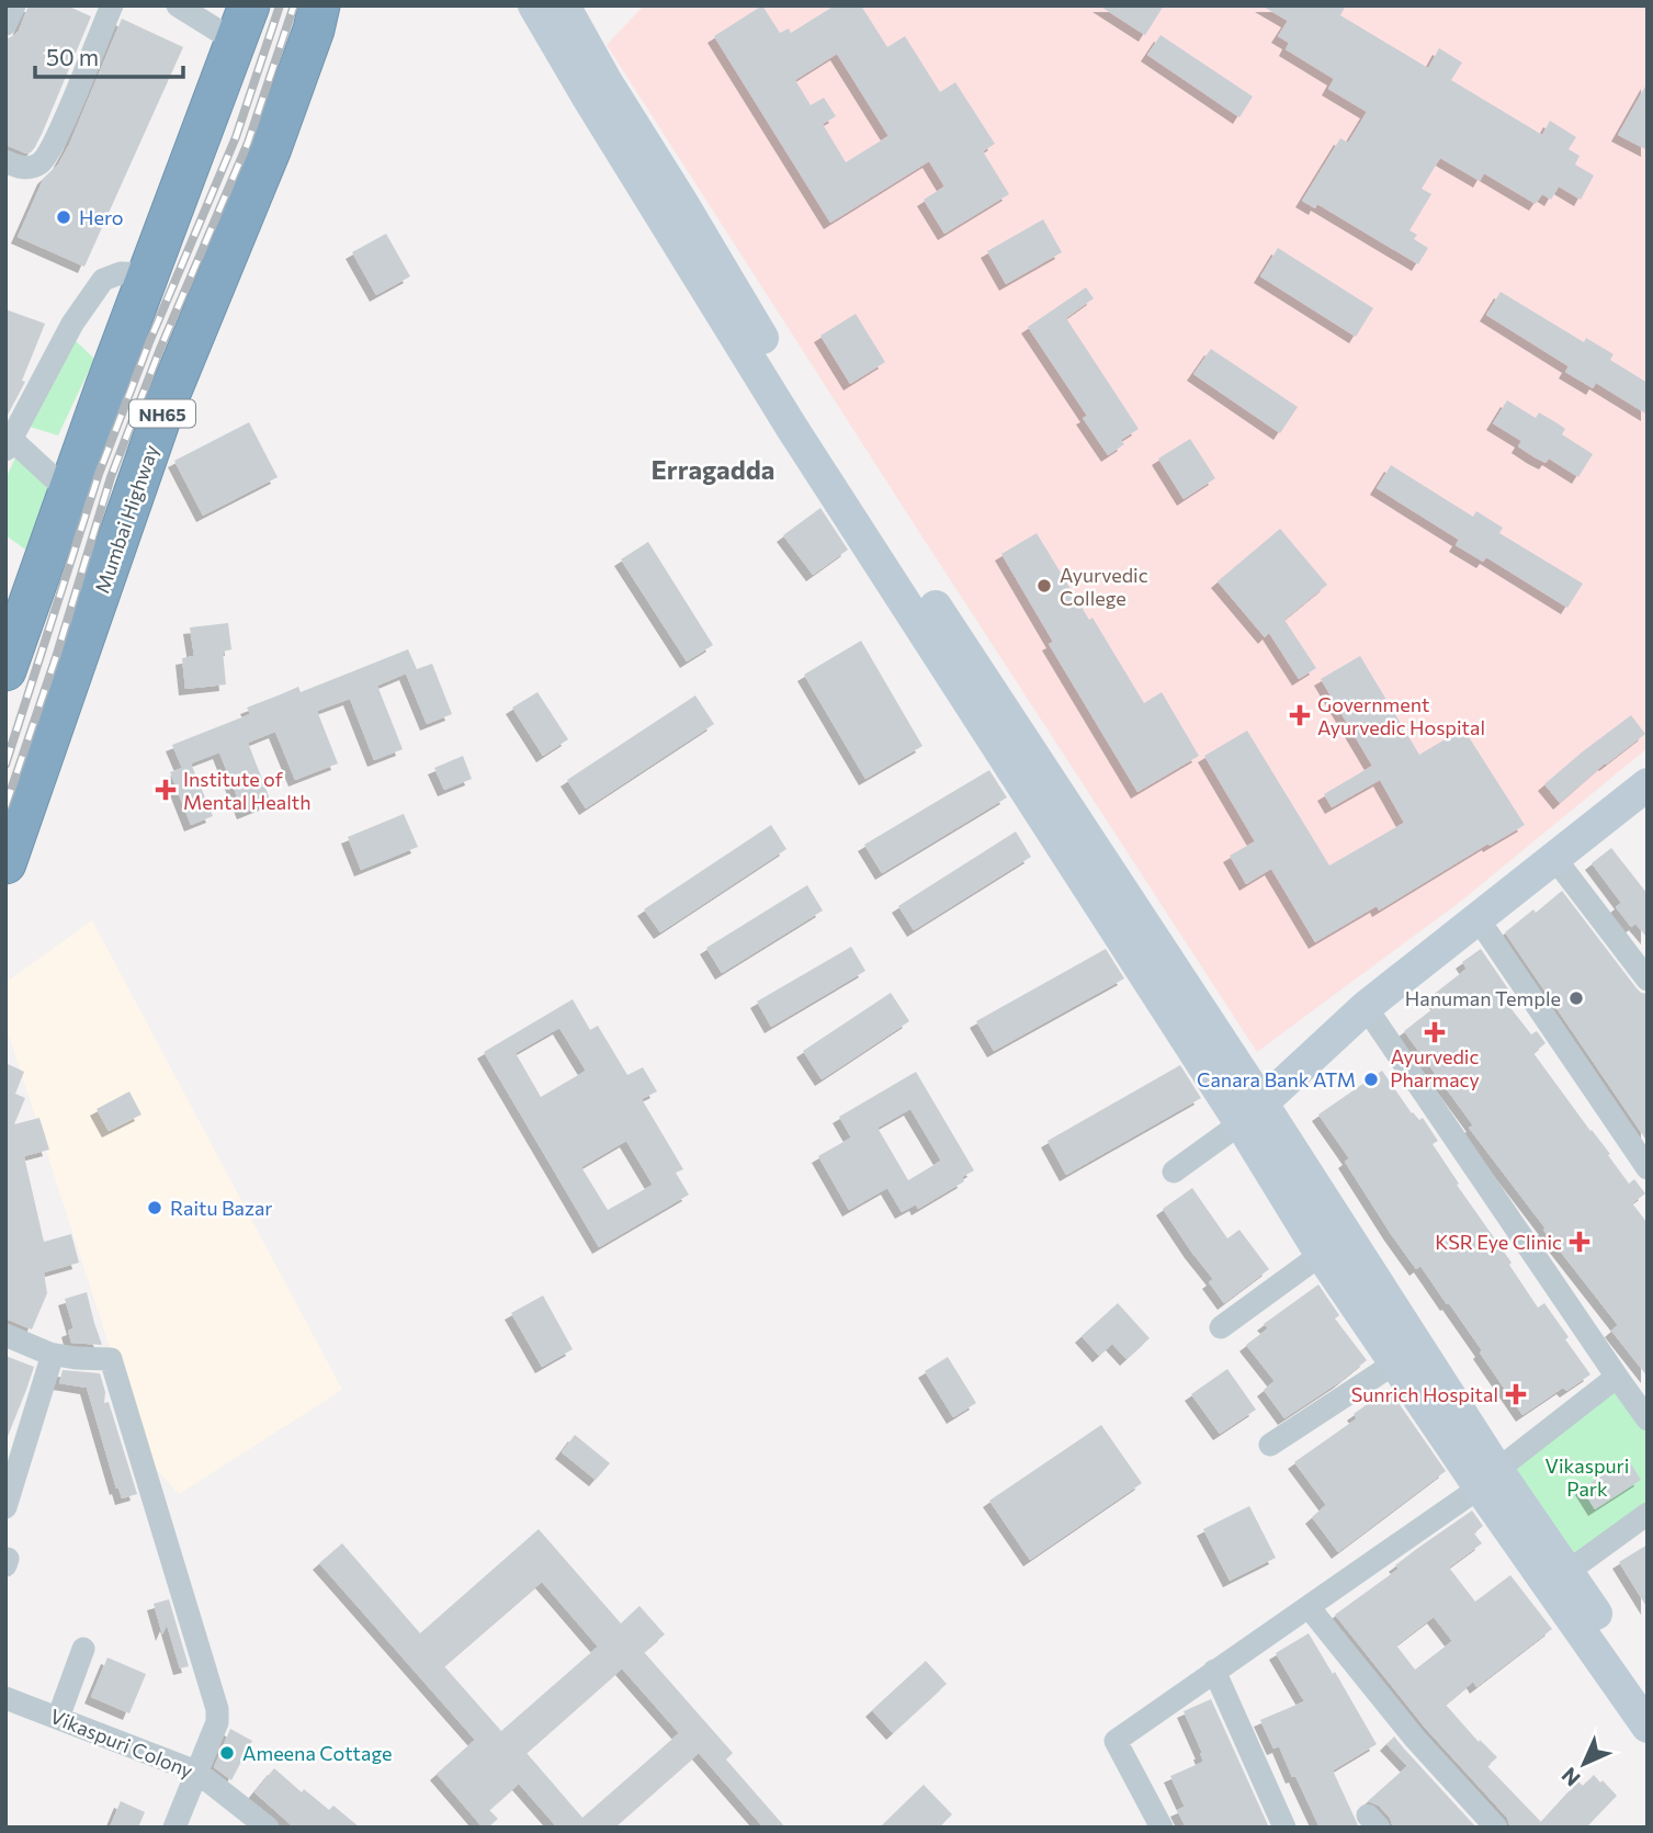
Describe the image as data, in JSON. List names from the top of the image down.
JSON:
{
  "streets": {
    "highway": ["NH65", "Mumbai Highway"],
    "street": ["Vikaspuri Colony"]
  },
  "districts": ["Erragadda"],
  "parks": ["Vikaspuri Park"],
  "places": {
    "other": [
      "Hero",
      "Ayurvedic College",
      "Hanuman Temple",
      "Canara Bank ATM",
      "Raitu Bazar",
      "Ameena Cottage"
    ],
    "health": [
      "Government Ayurvedic Hospital",
      "Institute of Mental Health",
      "Ayurvedic Pharmacy",
      "KSR Eye Clinic",
      "Sunrich Hospital"
    ]
  },
  "scale_bar": "50 m",
  "north": "bottom left"
}
